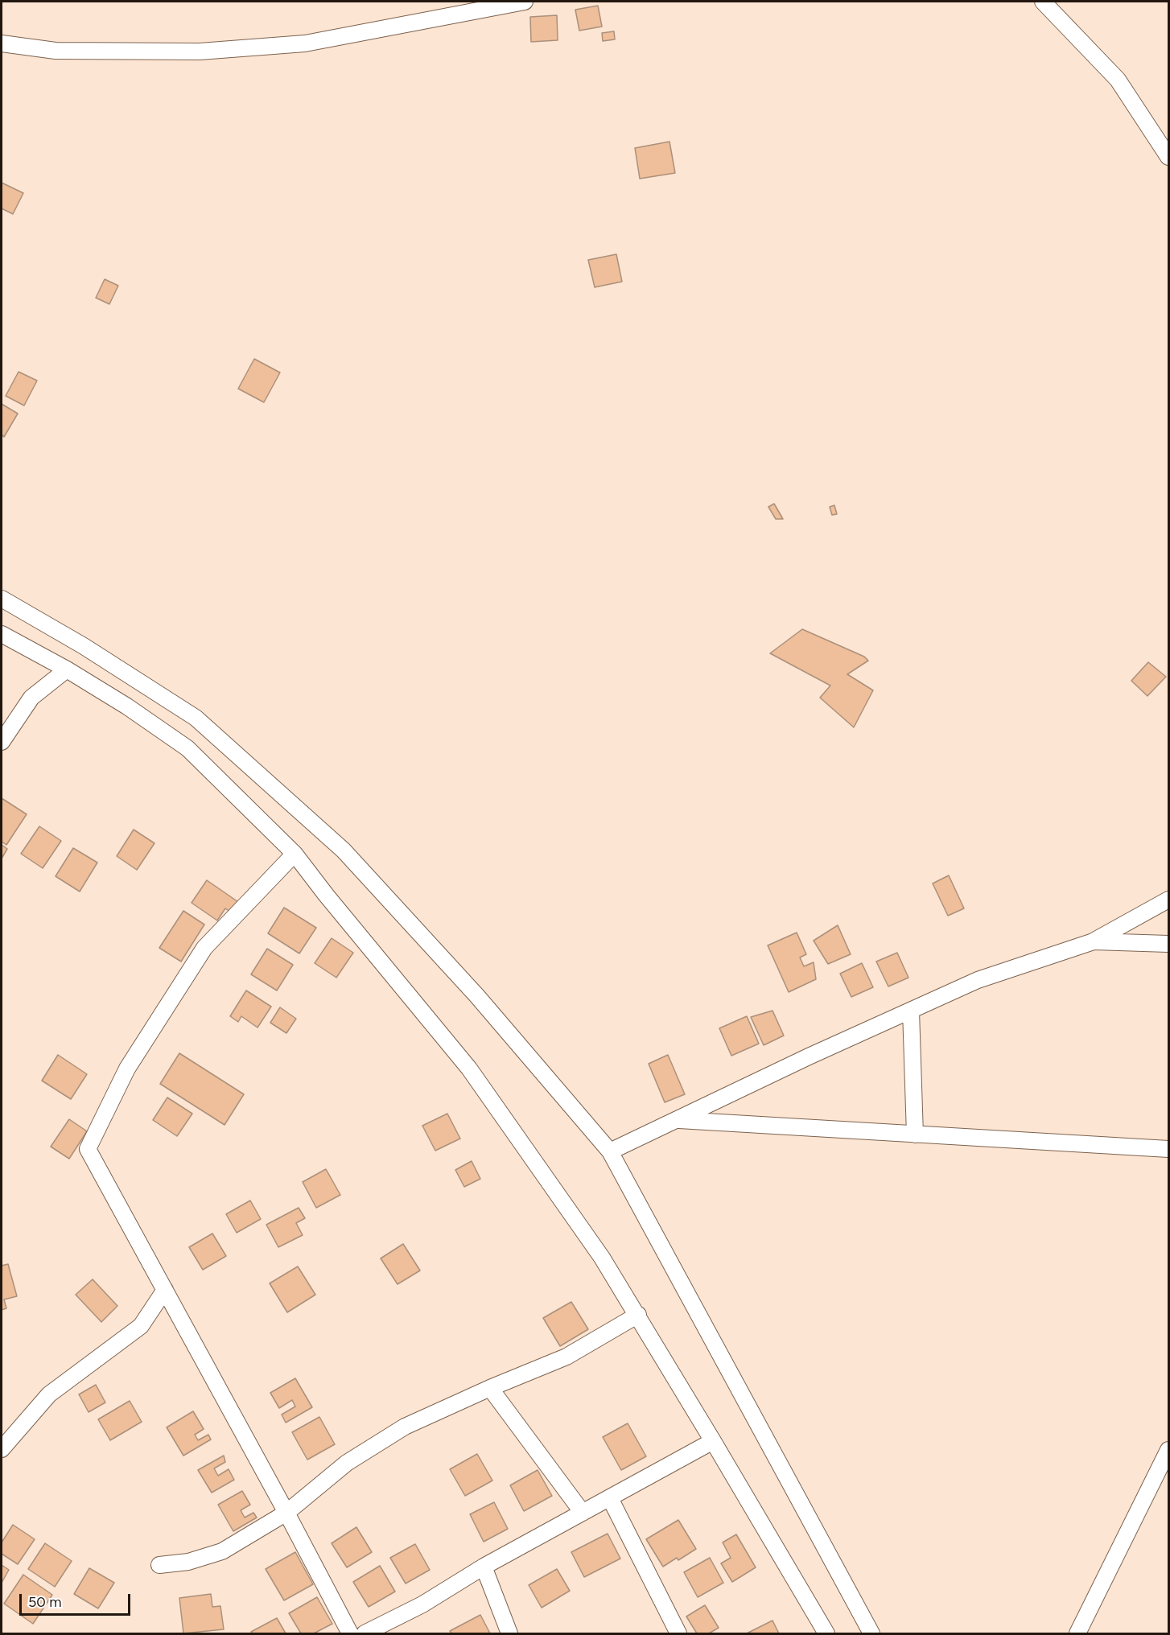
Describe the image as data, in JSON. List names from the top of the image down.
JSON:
{
  "scale_bar": "50 m"
}
